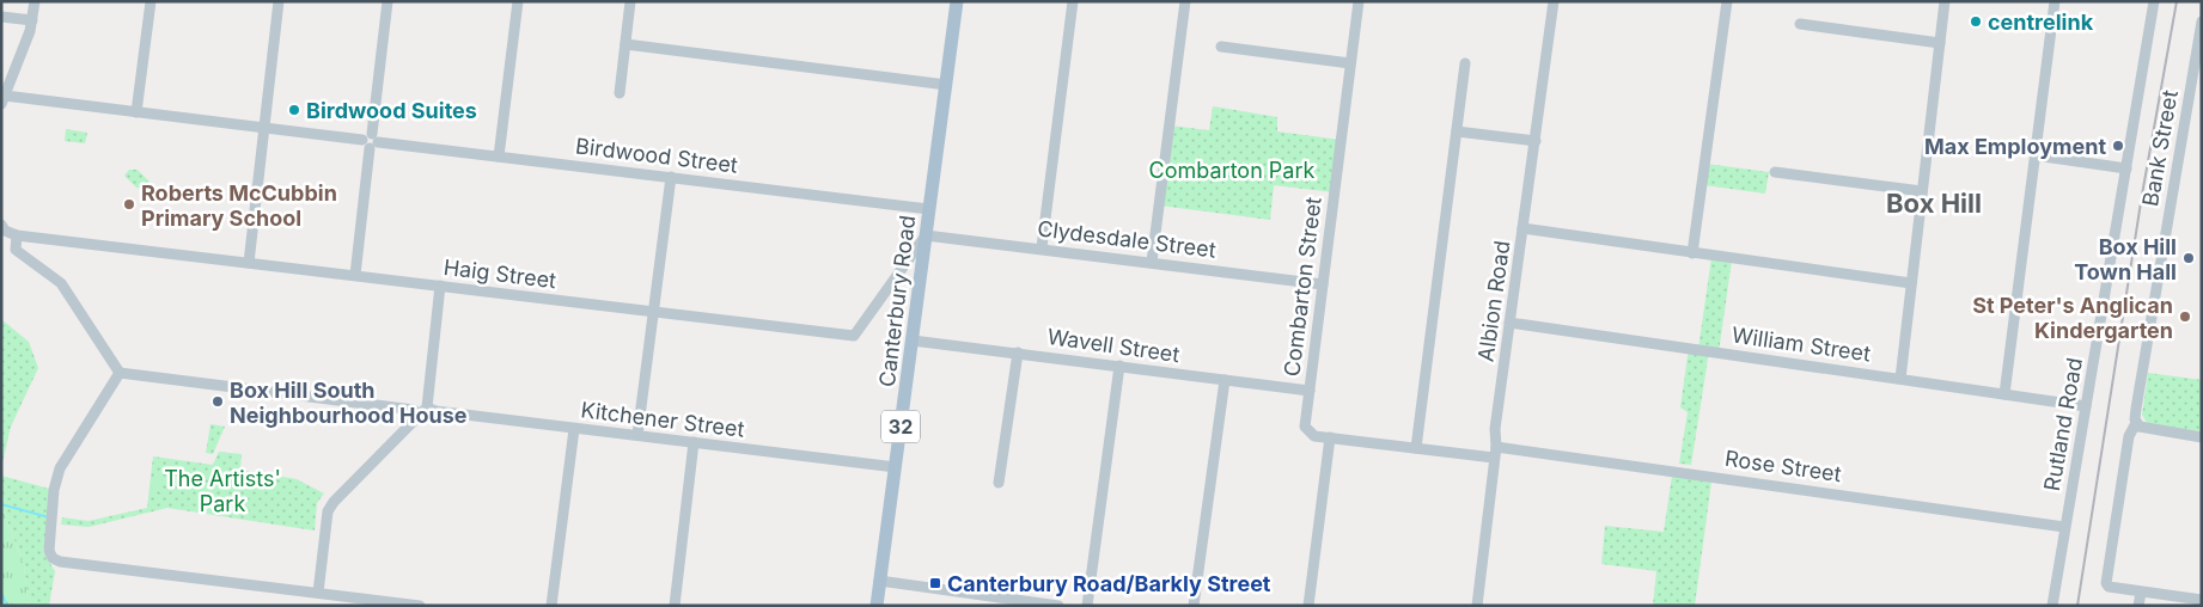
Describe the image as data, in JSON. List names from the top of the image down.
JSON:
{
  "streets": {
    "main road": ["Canterbury Road", "32"],
    "street": [
      "Bank Street",
      "Birdwood Street",
      "Clydesdale Street",
      "Haig Street",
      "Combarton Street",
      "Albion Road",
      "William Street",
      "Wavell Street",
      "Kitchener Street",
      "Rutland Road",
      "Rose Street"
    ]
  },
  "crossings": [
    ["Birdwood Street", "Canterbury Road"],
    ["Clydesdale Street", "Haig Street"],
    ["Clydesdale Street", "Combarton Street"],
    ["Clydesdale Street", "Canterbury Road"],
    ["Haig Street", "Canterbury Road"],
    ["Combarton Street", "Wavell Street"],
    ["Combarton Street", "Rose Street"],
    ["Canterbury Road", "Wavell Street"],
    ["Canterbury Road", "Kitchener Street"],
    ["Albion Road", "William Street"],
    ["Albion Road", "Rose Street"],
    ["William Street", "Rutland Road"],
    ["Rutland Road", "Rose Street"]
  ],
  "districts": ["Box Hill"],
  "parks": ["Combarton Park", "The Artists' Park"],
  "places": {
    "other": [
      "centrelink",
      "Birdwood Suites",
      "Max Employment",
      "Roberts McCubbin Primary School",
      "Box Hill Town Hall",
      "St Peter's Anglican Kindergarten",
      "Box Hill South Neighbourhood House"
    ],
    "transit": ["Canterbury Road/Barkly Street"]
  }
}
